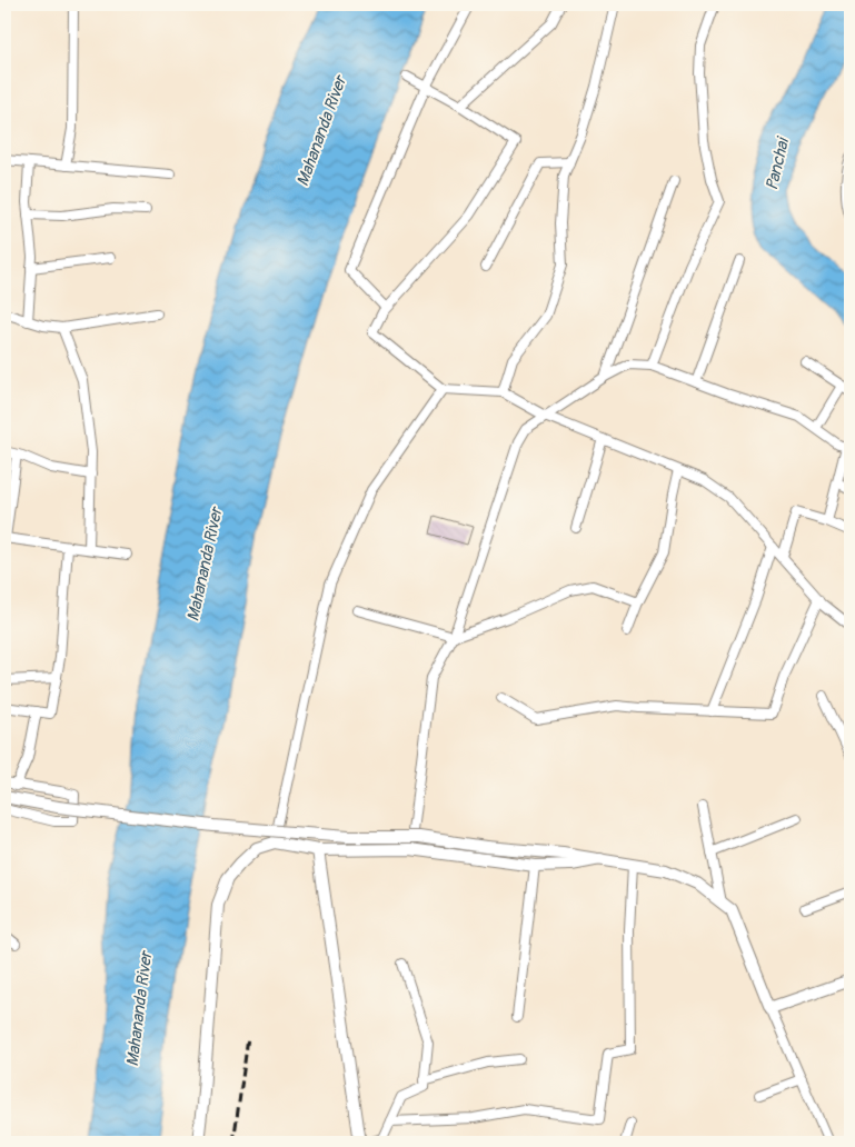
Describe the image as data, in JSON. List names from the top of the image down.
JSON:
{
  "water": ["Mahananda River", "Panchai"]
}
